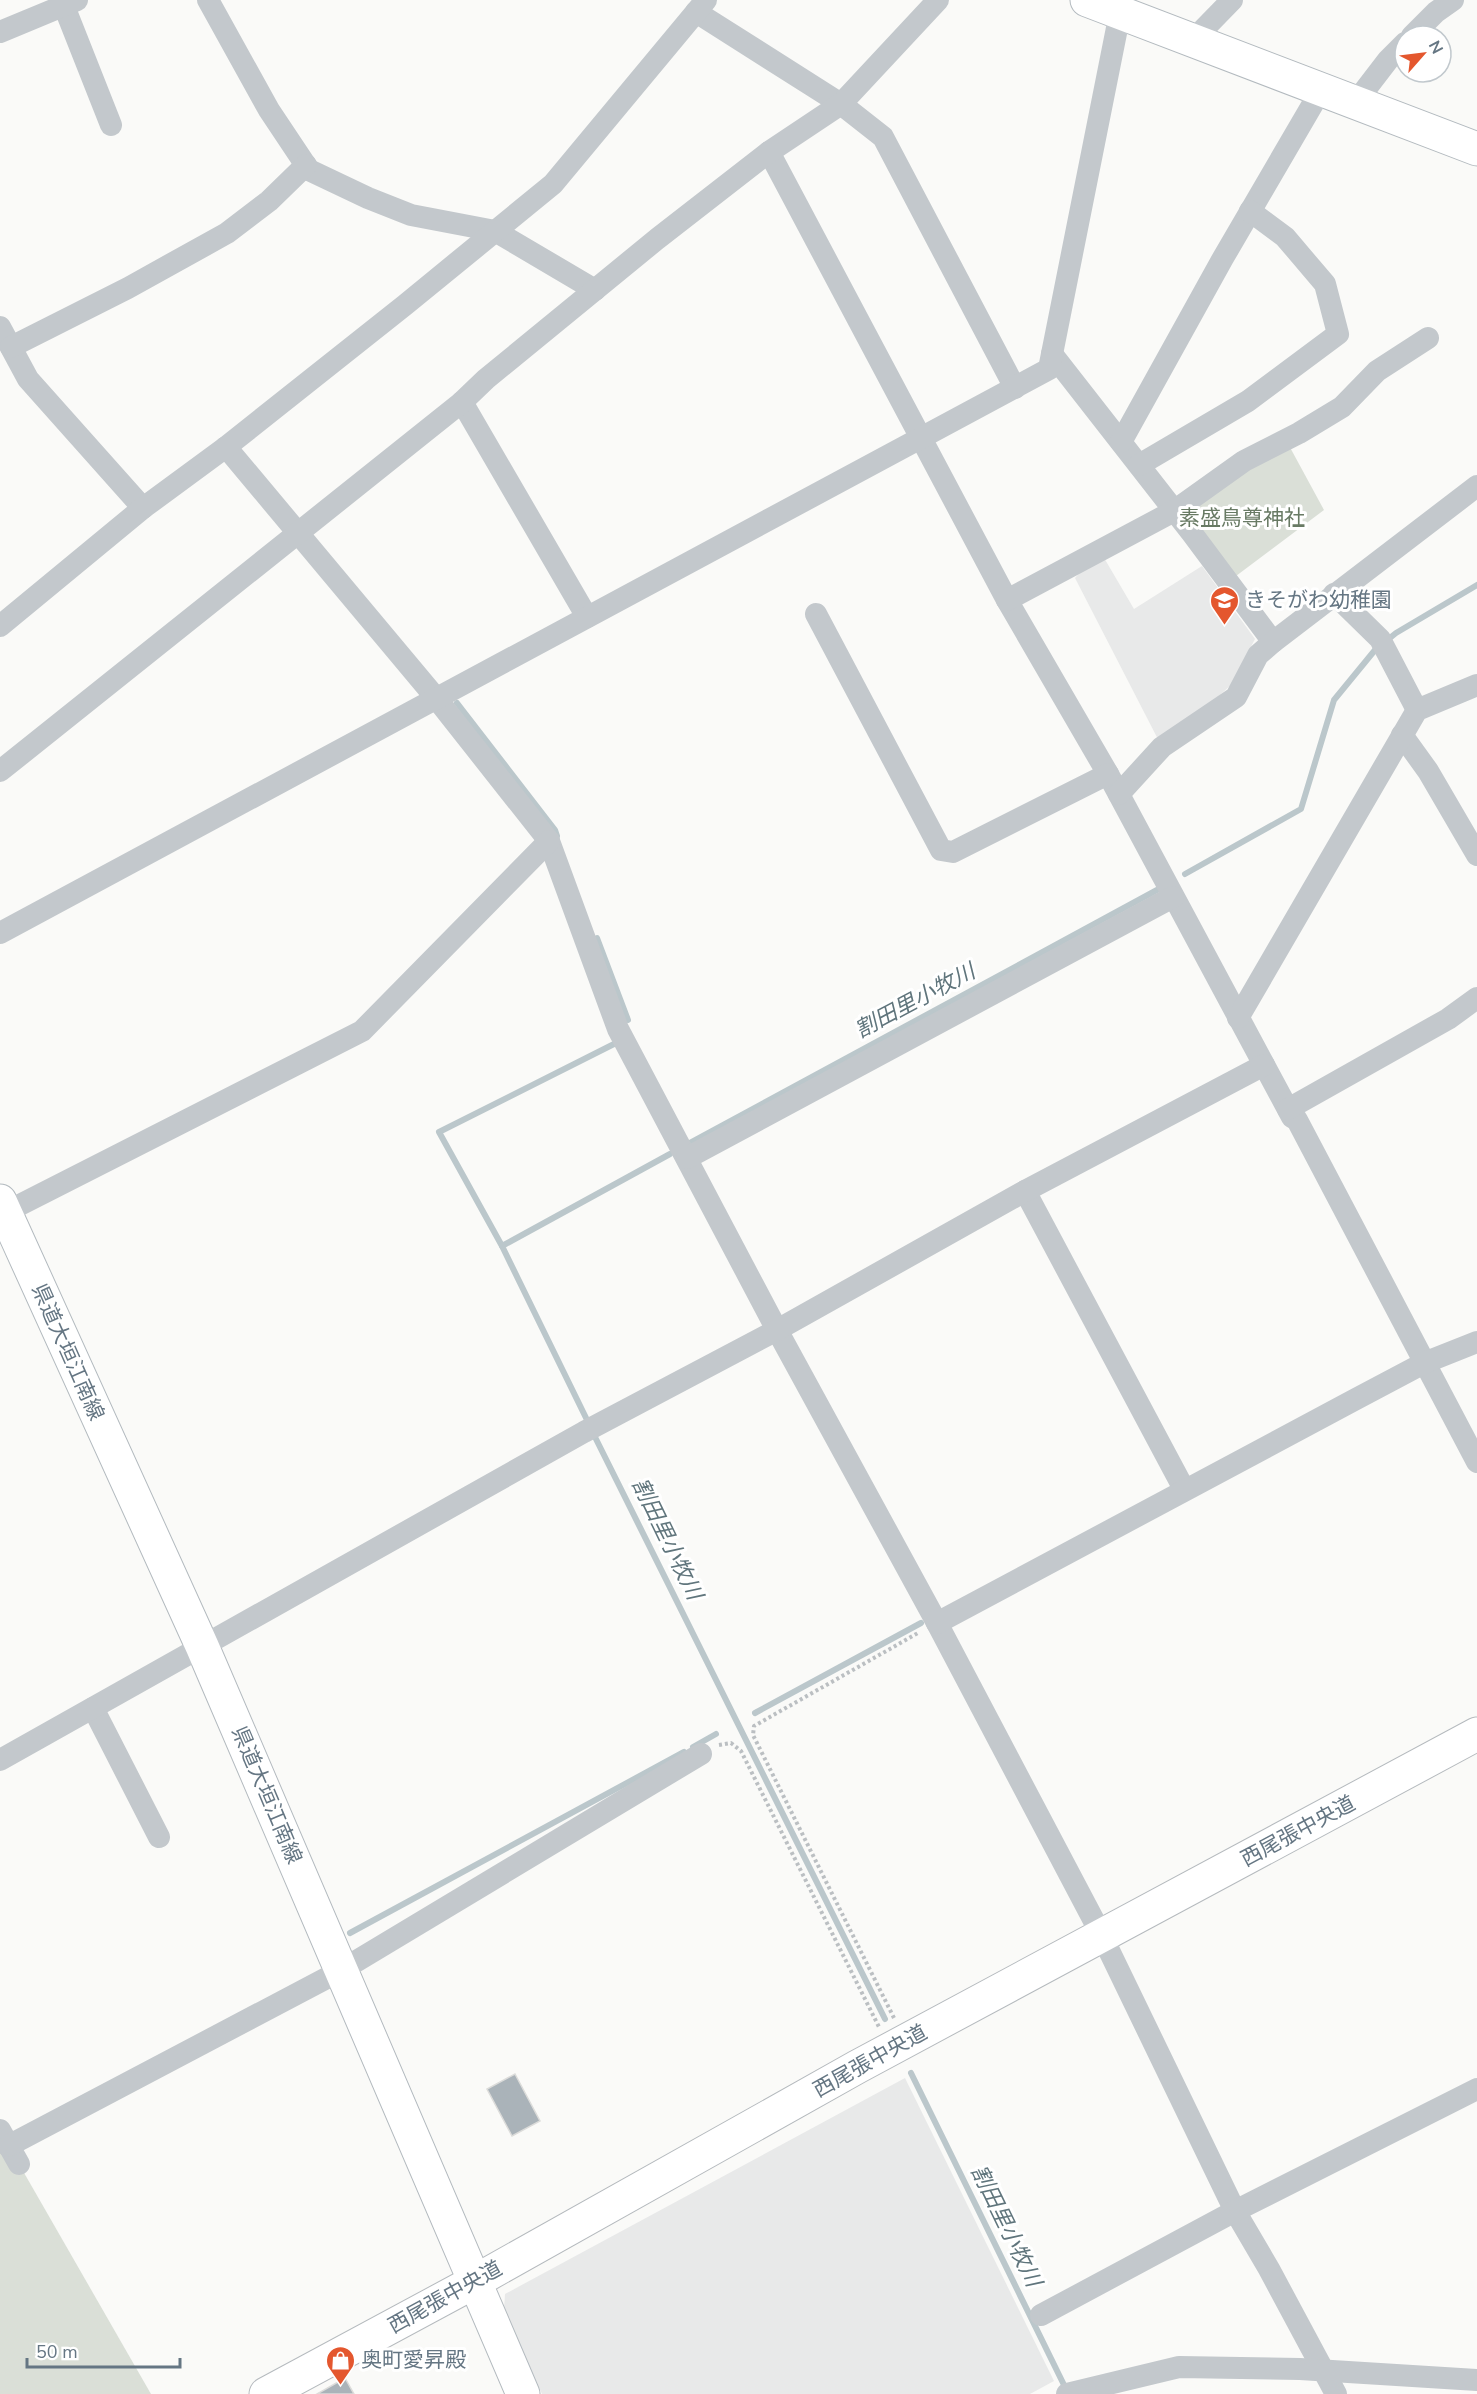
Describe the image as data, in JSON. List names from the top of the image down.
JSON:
{
  "streets": {
    "main road": ["県道大垣江南線", "西尾張中央道"]
  },
  "crossings": [
    ["県道大垣江南線", "西尾張中央道"]
  ],
  "water": ["割田里小牧川"],
  "parks": ["素盛鳥尊神社"],
  "places": {
    "school or university": ["きそがわ幼稚園"],
    "shop": ["奥町愛昇殿"]
  },
  "scale_bar": "50 m",
  "north": "top right"
}
